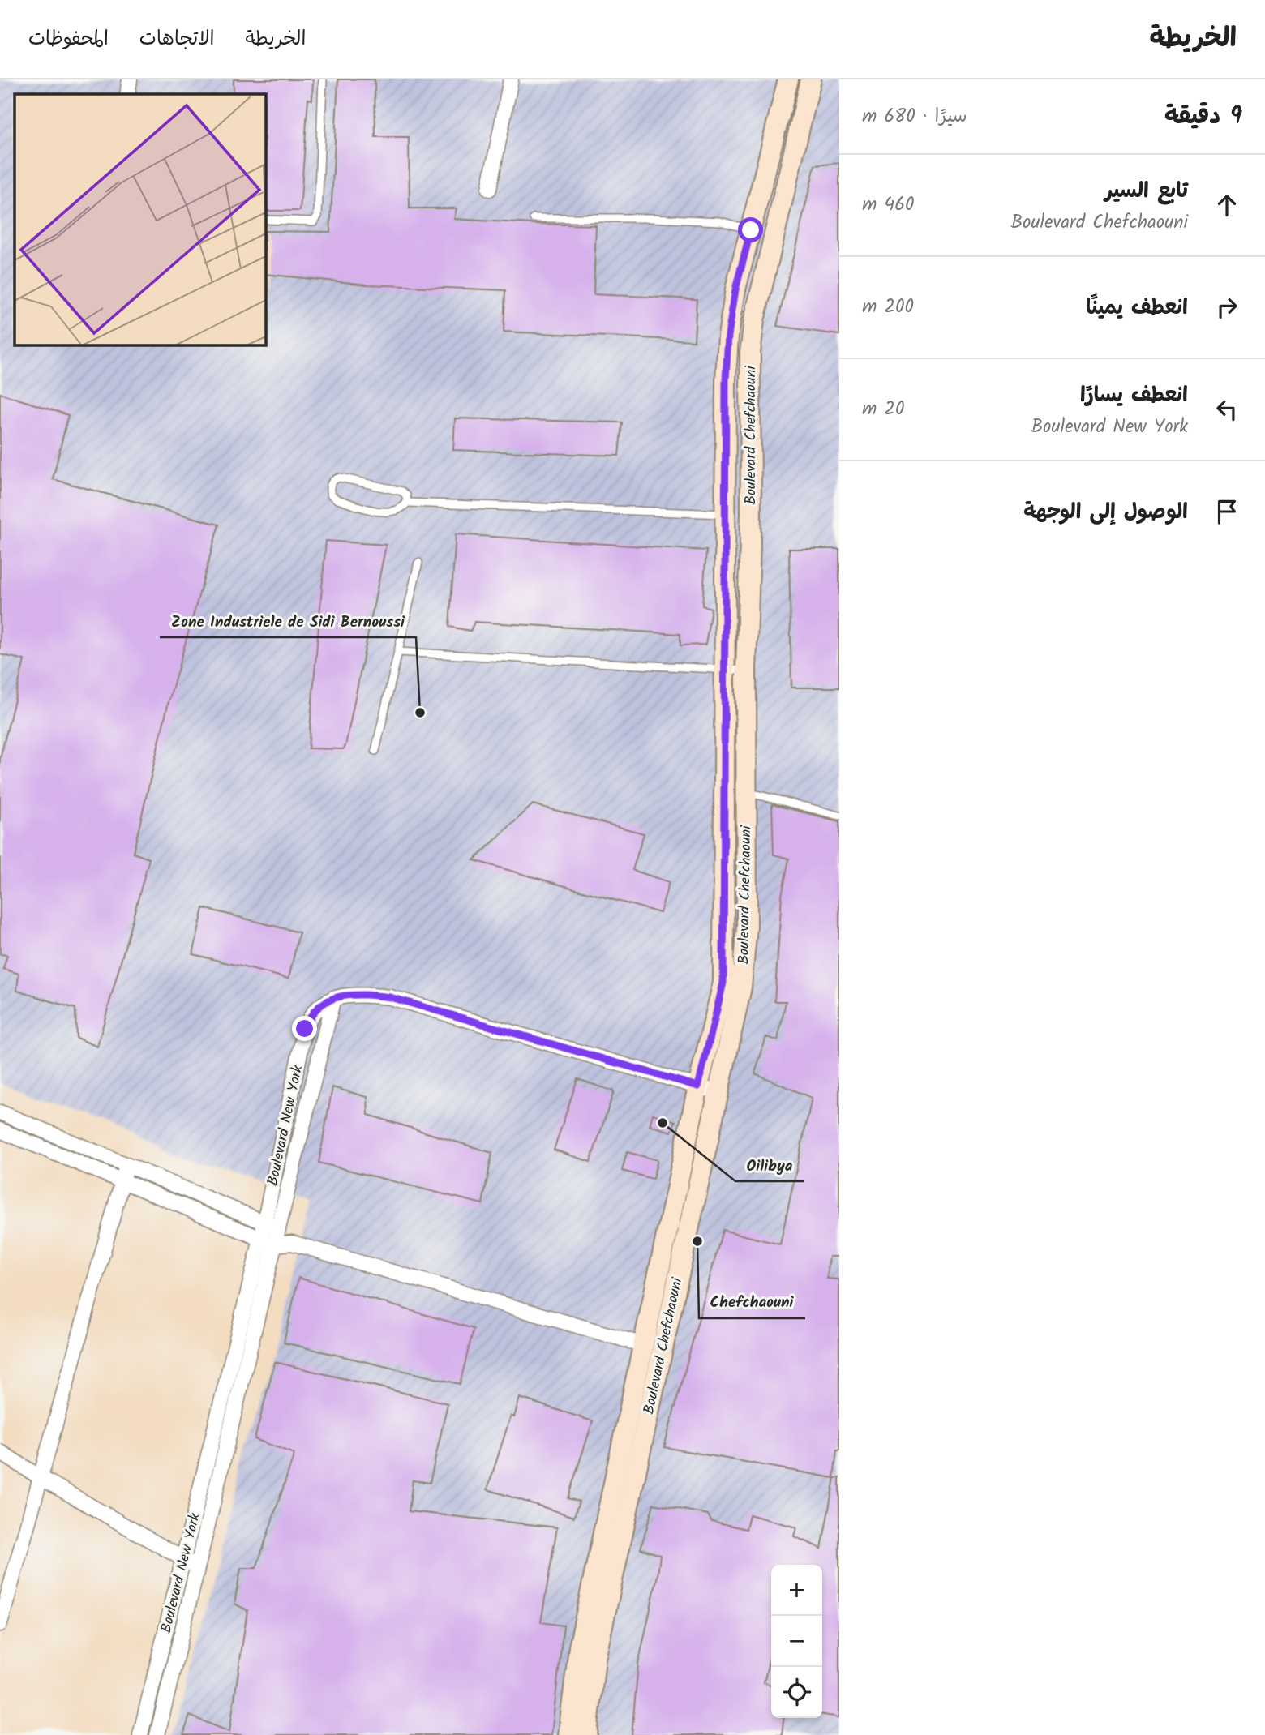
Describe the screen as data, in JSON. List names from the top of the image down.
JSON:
{
  "streets": {
    "street": ["Boulevard Chefchaouni", "Boulevard New York"]
  },
  "places": ["Zone Industriele de Sidi Bernoussi", "Oilibya", "Chefchaouni"],
  "page": {
    "header": "الخريطة",
    "nav": ["الخريطة", "الاتجاهات", "المحفوظات"],
    "heading": ["9 دقيقة", "سيرًا · 680 m"],
    "list": [
      ["تابع السير", "Boulevard Chefchaouni", "460 m"],
      ["انعطف يمينًا", "200 m"],
      ["انعطف يسارًا", "Boulevard New York", "20 m"],
      "الوصول إلى الوجهة"
    ],
    "map_buttons": ["+", "−"]
  }
}
